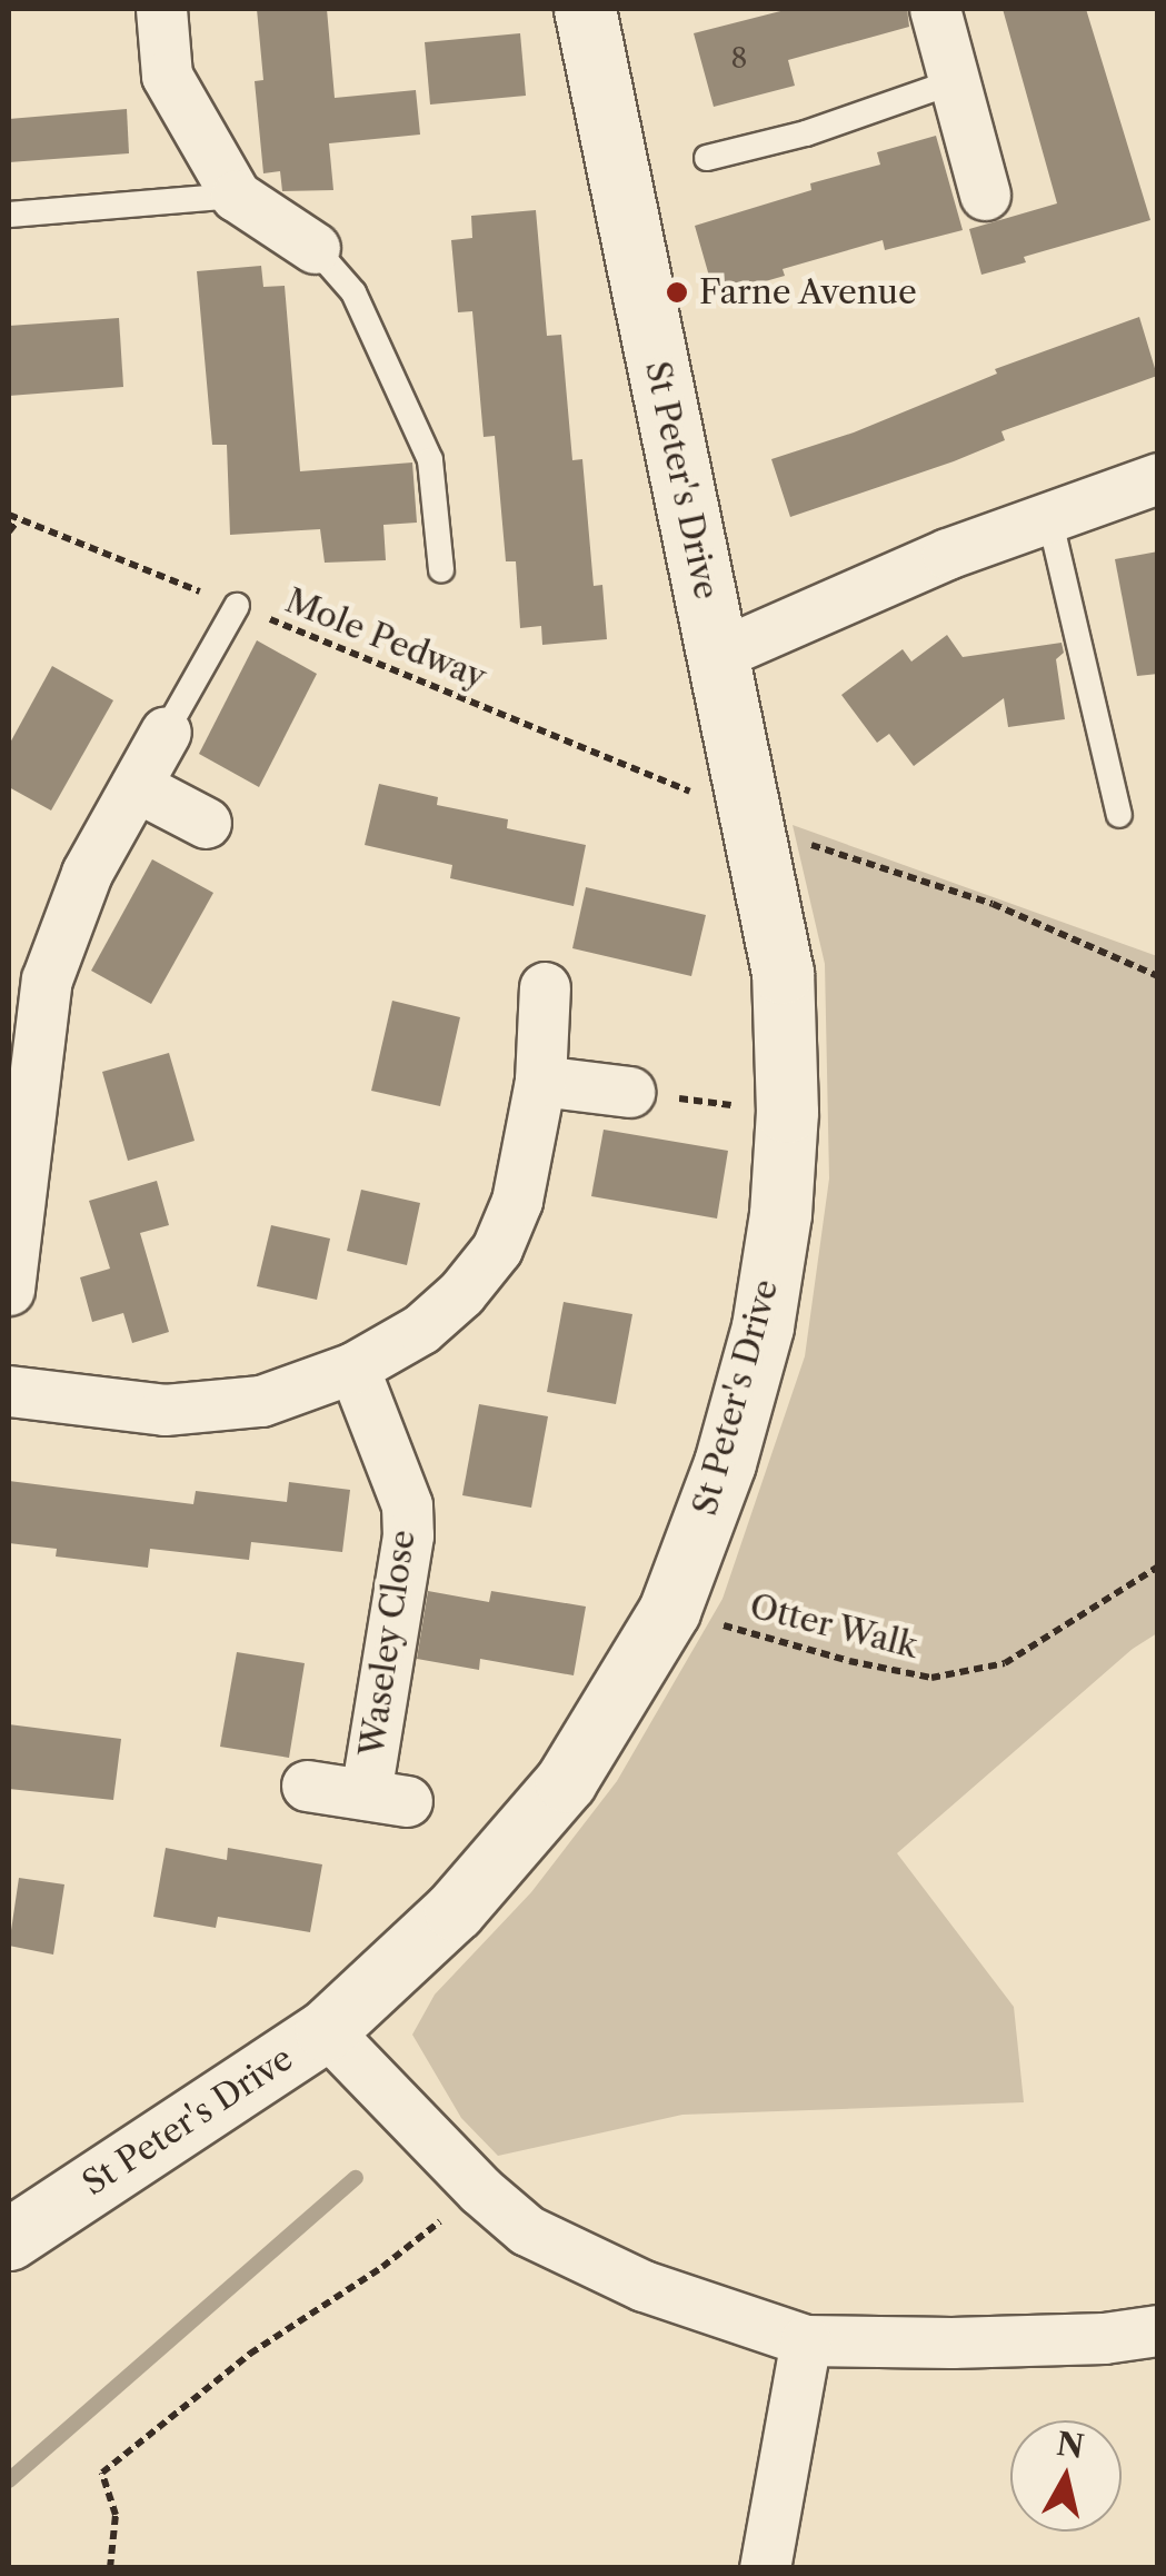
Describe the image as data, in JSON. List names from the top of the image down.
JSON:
{
  "streets": {
    "street": ["St Peter's Drive", "Waseley Close"],
    "path": ["Mole Pedway", "Otter Walk"]
  },
  "crossings": [
    ["St Peter's Drive", "Otter Walk"]
  ],
  "places": ["Farne Avenue"],
  "house_numbers": ["8"],
  "north": "top"
}
